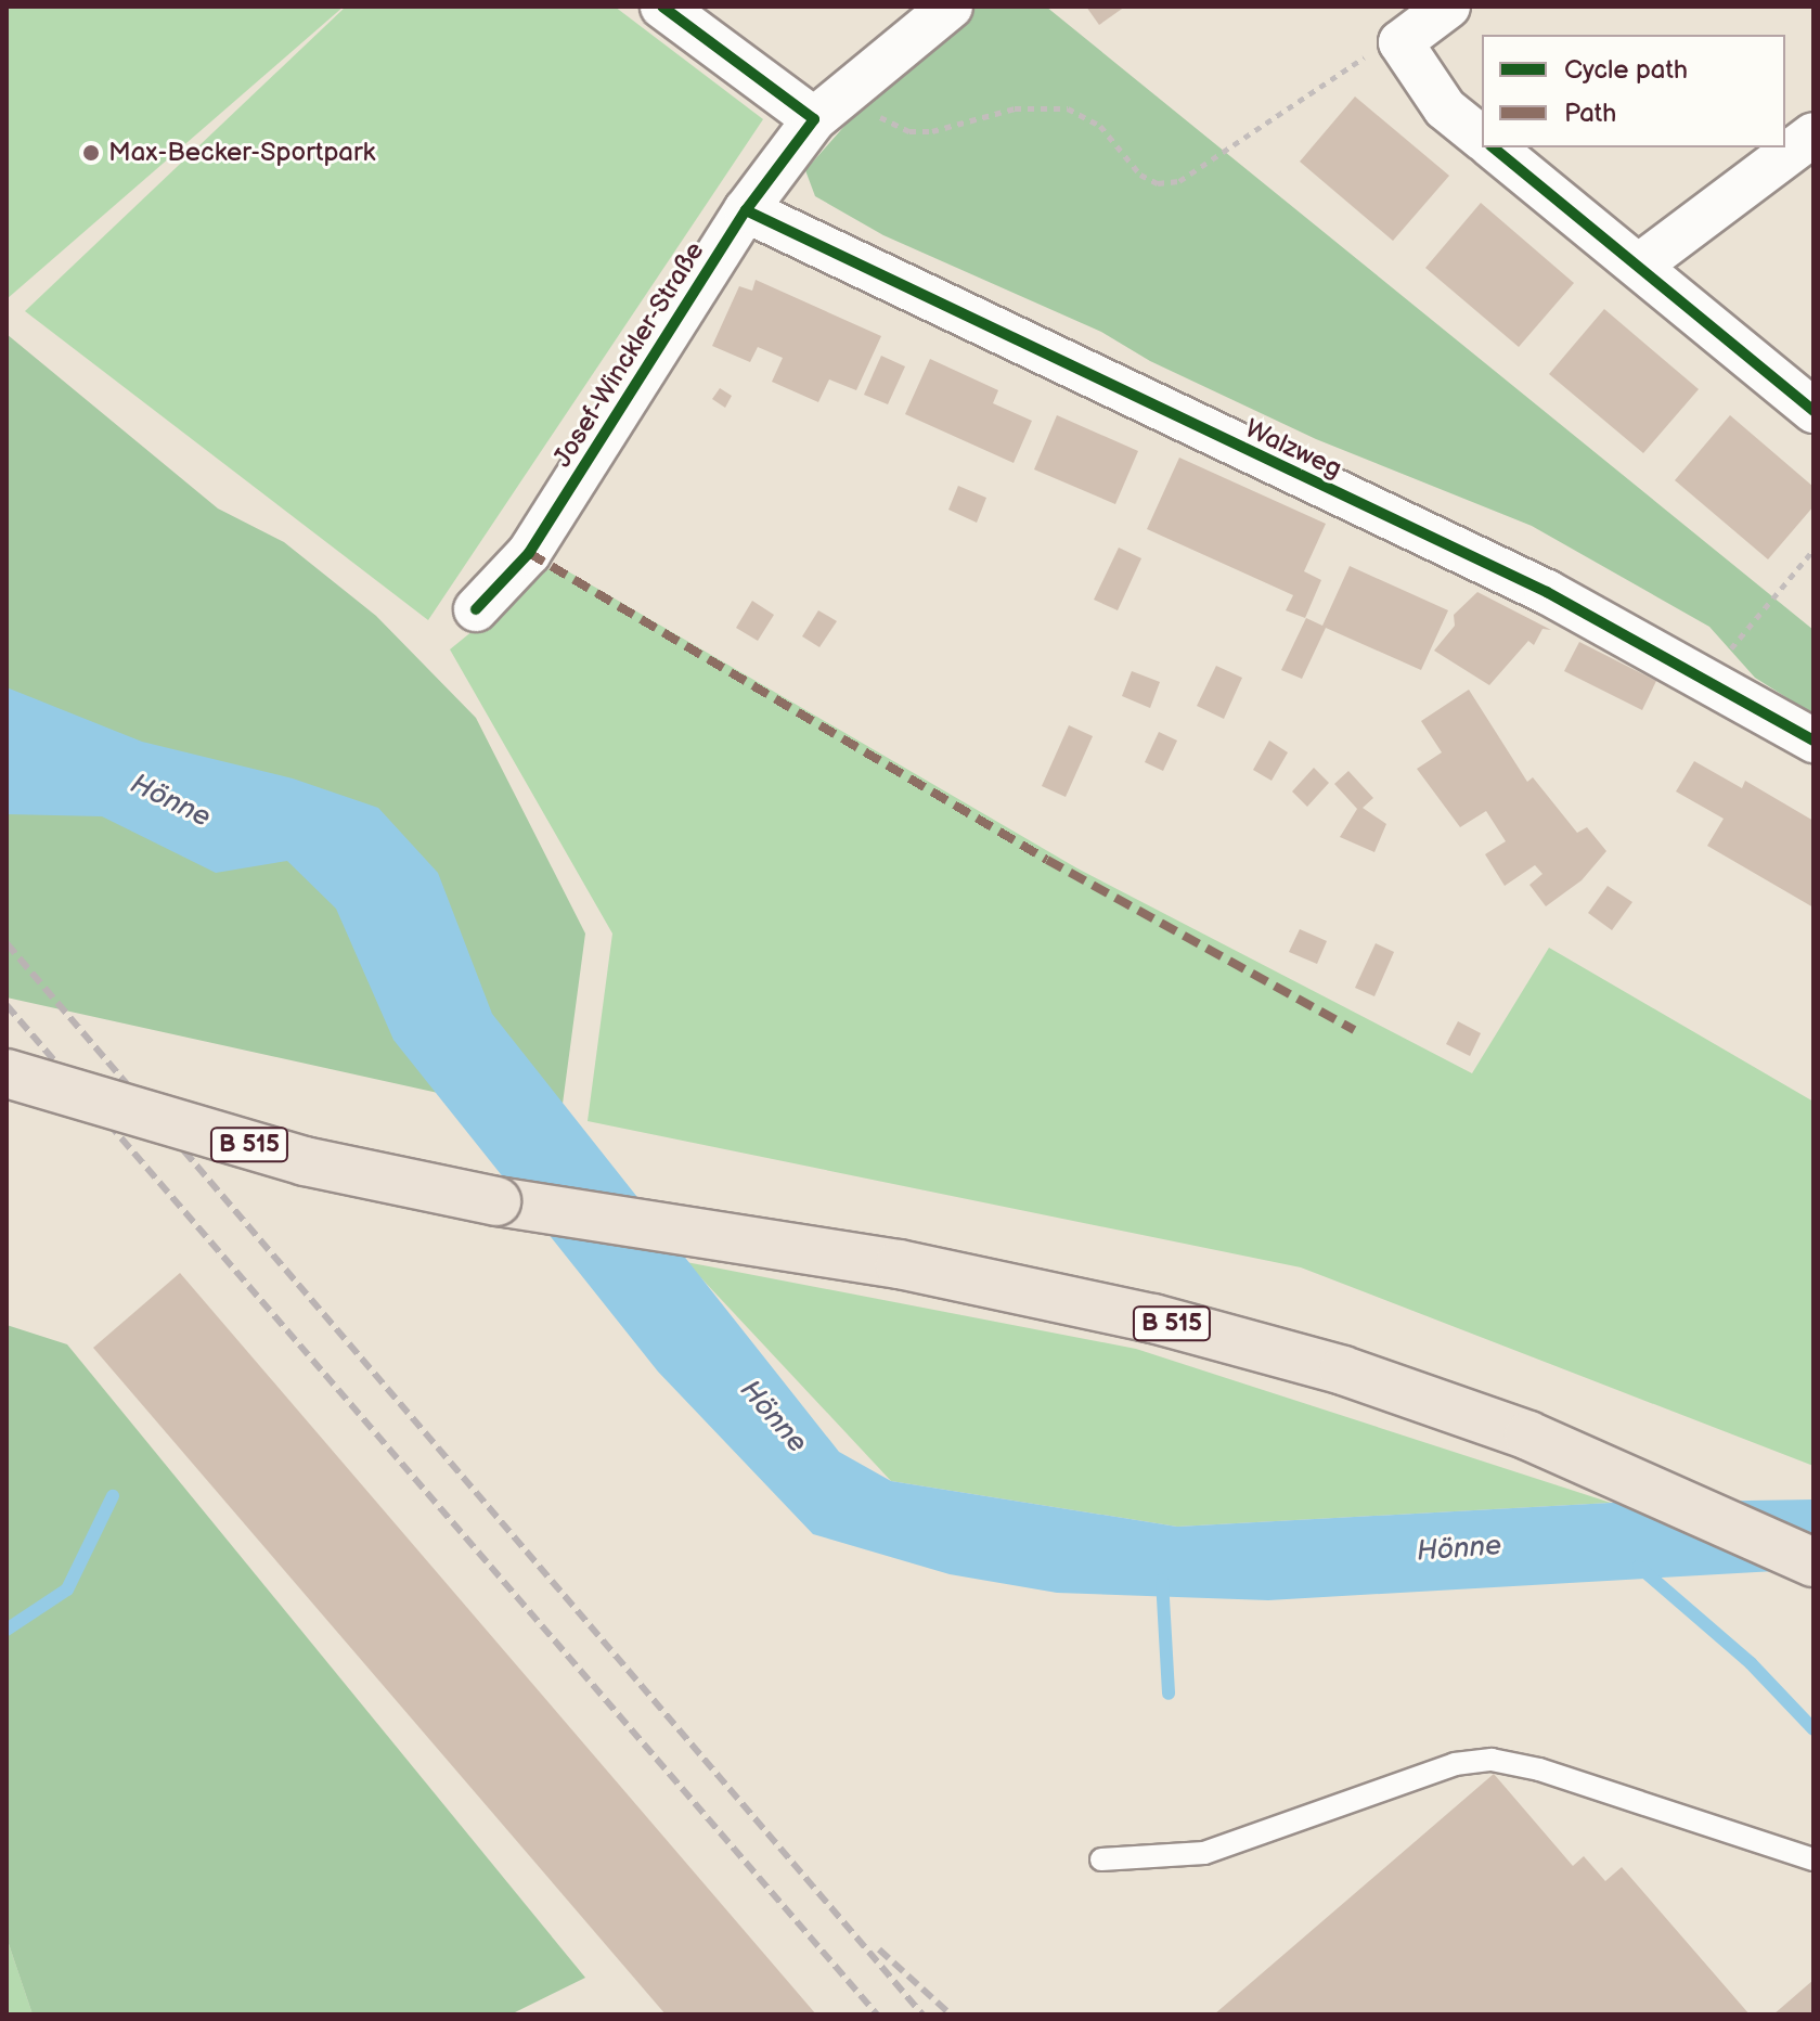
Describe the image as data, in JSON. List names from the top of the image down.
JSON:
{
  "streets": {
    "main road": ["B 515"],
    "street": ["Josef-Winckler-Straße", "Walzweg"]
  },
  "crossings": [
    ["Josef-Winckler-Straße", "Walzweg"]
  ],
  "water": ["Hönne"],
  "places": ["Max-Becker-Sportpark"],
  "legend": ["Cycle path", "Path"]
}
